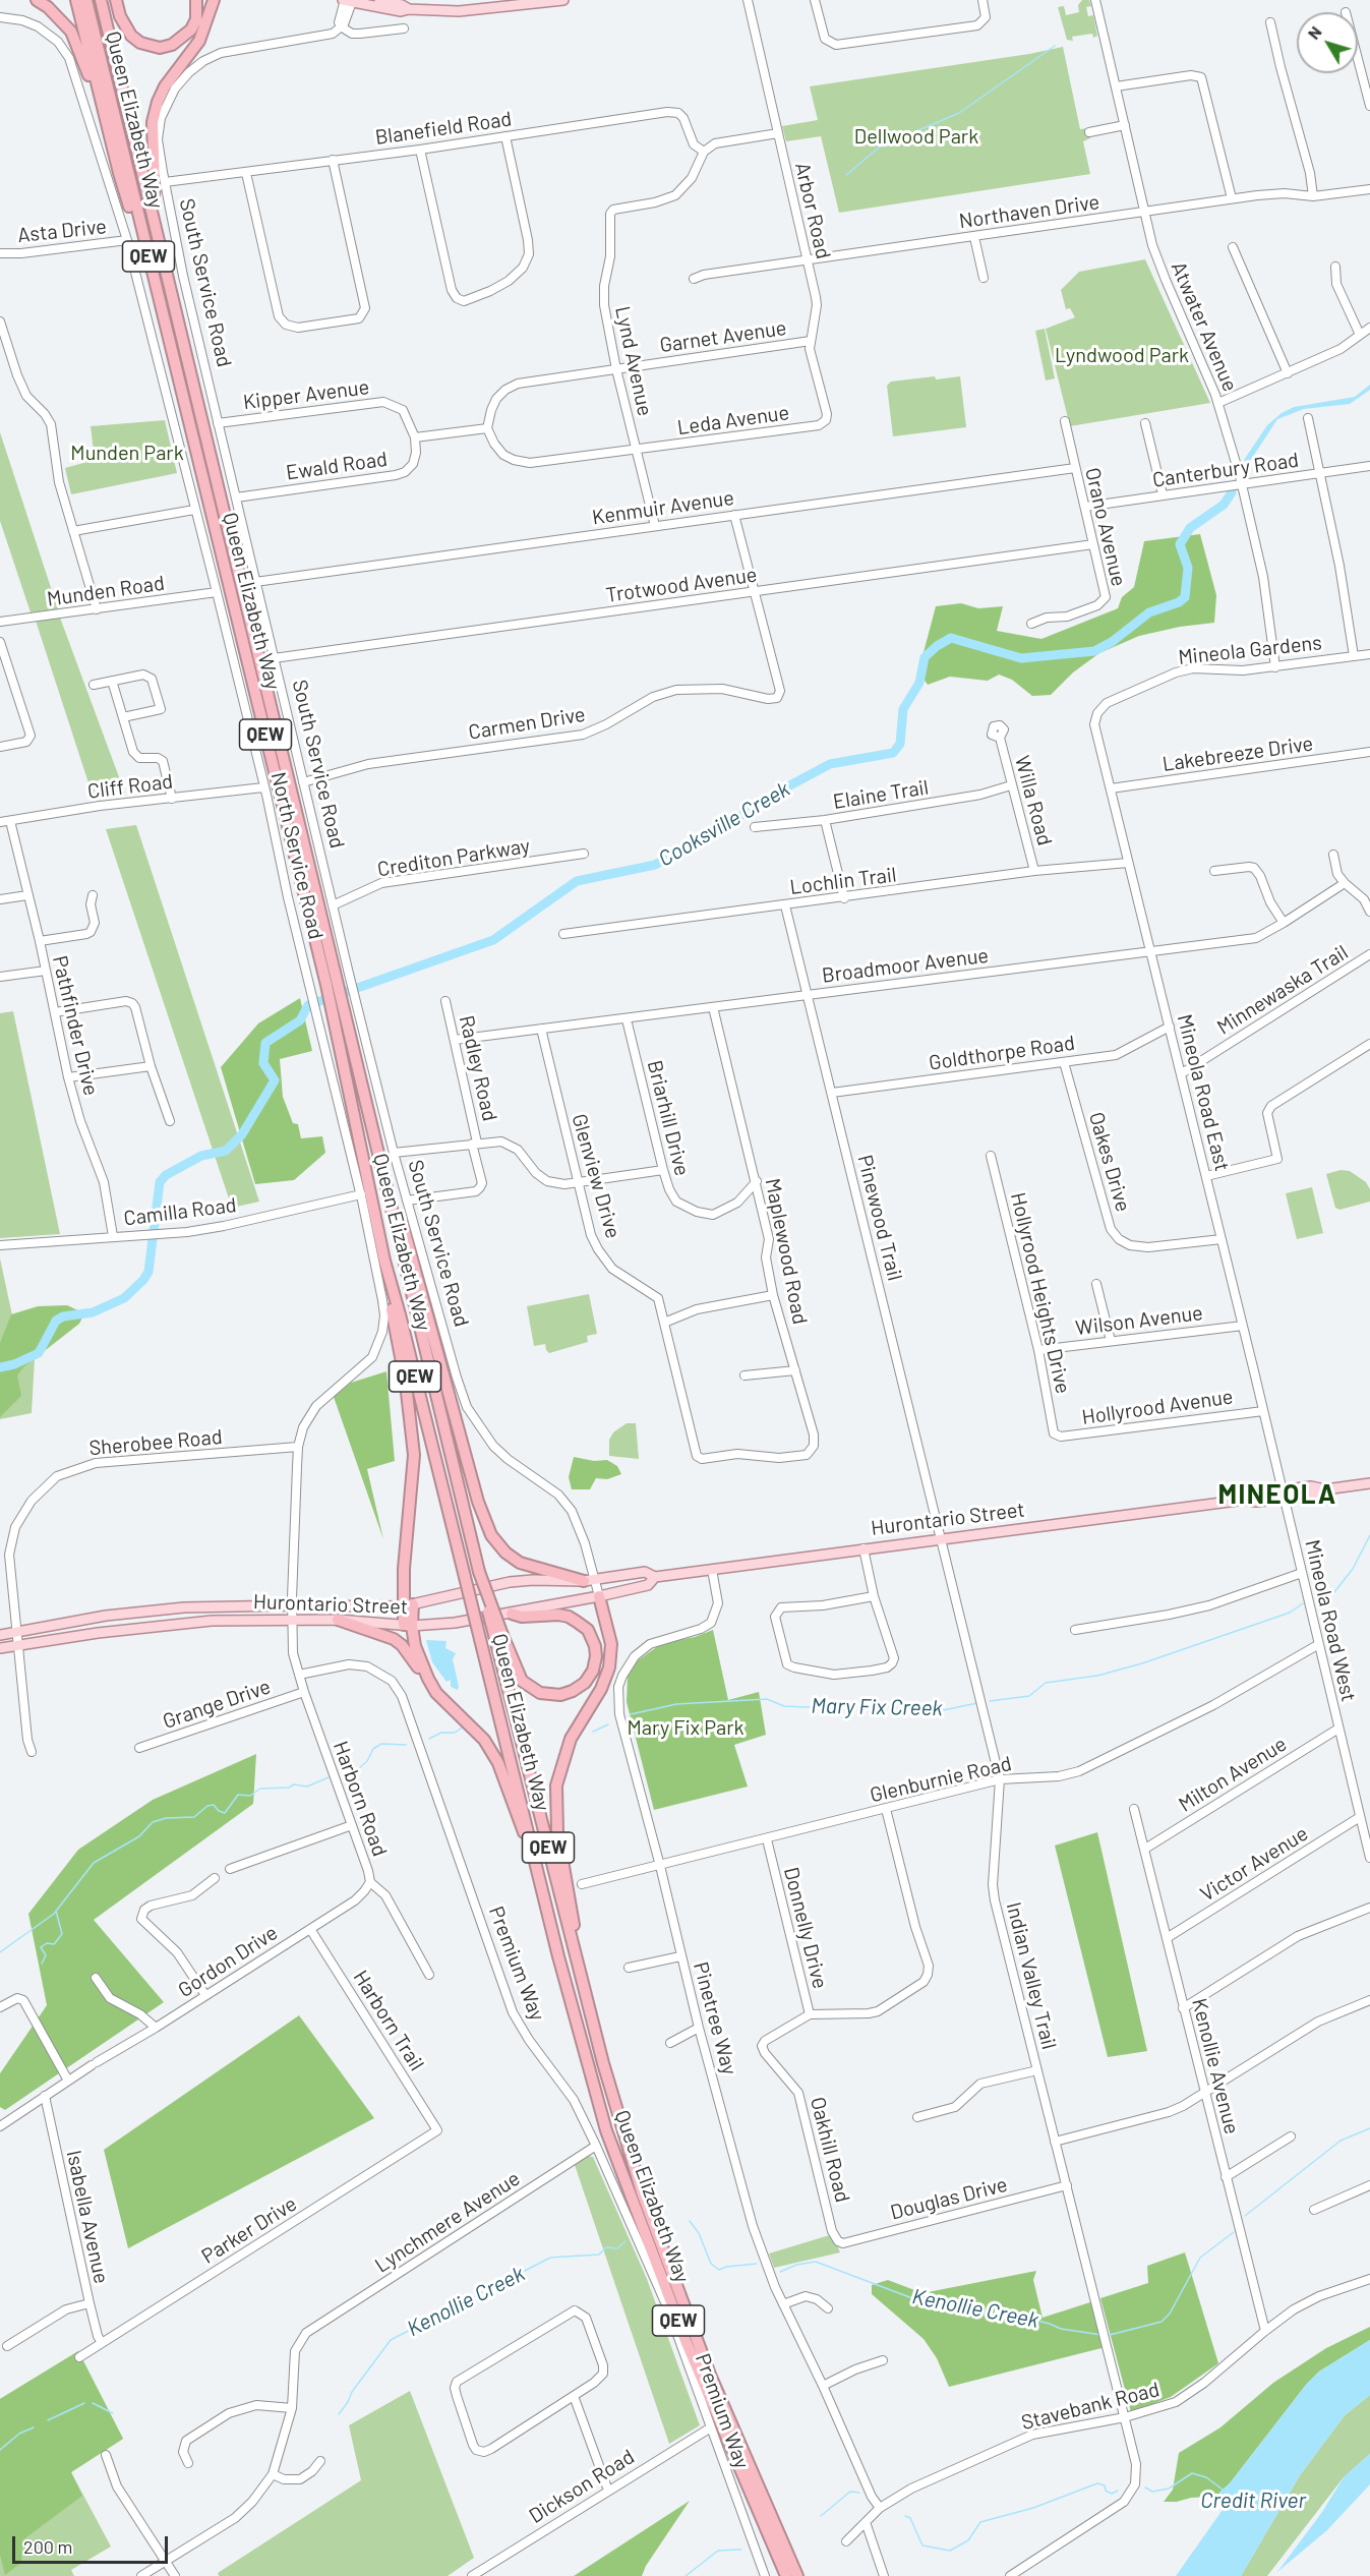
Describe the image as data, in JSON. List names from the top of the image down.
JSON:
{
  "streets": {
    "highway": ["Queen Elizabeth Way", "QEW"],
    "main road": ["Hurontario Street"],
    "street": [
      "Blanefield Road",
      "Arbor Road",
      "Northaven Drive",
      "Asta Drive",
      "South Service Road",
      "Atwater Avenue",
      "Garnet Avenue",
      "Lynd Avenue",
      "Kipper Avenue",
      "Leda Avenue",
      "Ewald Road",
      "Canterbury Road",
      "Kenmuir Avenue",
      "Orano Avenue",
      "Trotwood Avenue",
      "Munden Road",
      "Mineola Gardens",
      "Carmen Drive",
      "Lakebreeze Drive",
      "Cliff Road",
      "Elaine Trail",
      "Willa Road",
      "North Service Road",
      "Crediton Parkway",
      "Lochlin Trail",
      "Broadmoor Avenue",
      "Minnewaska Trail",
      "Pathfinder Drive",
      "Goldthorpe Road",
      "Radley Road",
      "Mineola Road East",
      "Briarhill Drive",
      "Oakes Drive",
      "Glenview Drive",
      "Camilla Road",
      "Pinewood Trail",
      "Maplewood Road",
      "Hollyrood Heights Drive",
      "Wilson Avenue",
      "Hollyrood Avenue",
      "Sherobee Road",
      "Mineola Road West",
      "Grange Drive",
      "Milton Avenue",
      "Glenburnie Road",
      "Harborn Road",
      "Victor Avenue",
      "Donnelly Drive",
      "Gordon Drive",
      "Premium Way",
      "Indian Valley Trail",
      "Pinetree Way",
      "Harborn Trail",
      "Kenollie Avenue",
      "Oakhill Road",
      "Douglas Drive",
      "Isabella Avenue",
      "Lynchmere Avenue",
      "Parker Drive",
      "Stavebank Road",
      "Dickson Road"
    ]
  },
  "crossings": [
    ["Blanefield Road", "South Service Road"],
    ["Blanefield Road", "Lynd Avenue"],
    ["Arbor Road", "Northaven Drive"],
    ["Arbor Road", "Garnet Avenue"],
    ["Arbor Road", "Leda Avenue"],
    ["Northaven Drive", "Atwater Avenue"],
    ["Asta Drive", "North Service Road"],
    ["South Service Road", "Kipper Avenue"],
    ["South Service Road", "Ewald Road"],
    ["South Service Road", "Kenmuir Avenue"],
    ["South Service Road", "Trotwood Avenue"],
    ["South Service Road", "Carmen Drive"],
    ["South Service Road", "Crediton Parkway"],
    ["South Service Road", "Radley Road"],
    ["South Service Road", "Hurontario Street"],
    ["Atwater Avenue", "Canterbury Road"],
    ["Atwater Avenue", "Mineola Gardens"],
    ["Garnet Avenue", "Lynd Avenue"],
    ["Garnet Avenue", "Leda Avenue"],
    ["Lynd Avenue", "Leda Avenue"],
    ["Lynd Avenue", "Kenmuir Avenue"],
    ["Kipper Avenue", "Ewald Road"],
    ["Canterbury Road", "Orano Avenue"],
    ["Kenmuir Avenue", "Orano Avenue"],
    ["Kenmuir Avenue", "Carmen Drive"],
    ["Orano Avenue", "Trotwood Avenue"],
    ["Trotwood Avenue", "Carmen Drive"],
    ["Munden Road", "North Service Road"],
    ["Mineola Gardens", "Mineola Road East"],
    ["Lakebreeze Drive", "Mineola Road East"],
    ["Cliff Road", "North Service Road"],
    ["Cliff Road", "Pathfinder Drive"],
    ["Elaine Trail", "Willa Road"],
    ["Willa Road", "Lochlin Trail"],
    ["North Service Road", "Camilla Road"],
    ["North Service Road", "Sherobee Road"],
    ["North Service Road", "Hurontario Street"],
    ["North Service Road", "Harborn Road"],
    ["Lochlin Trail", "Mineola Road East"],
    ["Lochlin Trail", "Pinewood Trail"],
    ["Broadmoor Avenue", "Radley Road"],
    ["Broadmoor Avenue", "Mineola Road East"],
    ["Broadmoor Avenue", "Briarhill Drive"],
    ["Broadmoor Avenue", "Glenview Drive"],
    ["Broadmoor Avenue", "Pinewood Trail"],
    ["Broadmoor Avenue", "Maplewood Road"],
    ["Minnewaska Trail", "Mineola Road East"],
    ["Pathfinder Drive", "Camilla Road"],
    ["Goldthorpe Road", "Mineola Road East"],
    ["Goldthorpe Road", "Oakes Drive"],
    ["Goldthorpe Road", "Pinewood Trail"],
    ["Mineola Road East", "Oakes Drive"],
    ["Mineola Road East", "Wilson Avenue"],
    ["Mineola Road East", "Hollyrood Avenue"],
    ["Mineola Road East", "Hurontario Street"],
    ["Mineola Road East", "Mineola Road West"],
    ["Briarhill Drive", "Maplewood Road"],
    ["Glenview Drive", "Maplewood Road"],
    ["Pinewood Trail", "Hurontario Street"],
    ["Pinewood Trail", "Indian Valley Trail"],
    ["Hollyrood Heights Drive", "Wilson Avenue"],
    ["Hollyrood Heights Drive", "Hollyrood Avenue"],
    ["Sherobee Road", "Hurontario Street"],
    ["Hurontario Street", "Mineola Road West"],
    ["Hurontario Street", "Harborn Road"],
    ["Hurontario Street", "Indian Valley Trail"],
    ["Hurontario Street", "Pinetree Way"],
    ["Mineola Road West", "Milton Avenue"],
    ["Mineola Road West", "Glenburnie Road"],
    ["Mineola Road West", "Victor Avenue"],
    ["Grange Drive", "Harborn Road"],
    ["Milton Avenue", "Kenollie Avenue"],
    ["Glenburnie Road", "Donnelly Drive"],
    ["Glenburnie Road", "Indian Valley Trail"],
    ["Glenburnie Road", "Pinetree Way"],
    ["Harborn Road", "Gordon Drive"],
    ["Harborn Road", "Premium Way"],
    ["Victor Avenue", "Kenollie Avenue"],
    ["Donnelly Drive", "Oakhill Road"],
    ["Gordon Drive", "Harborn Trail"],
    ["Gordon Drive", "Isabella Avenue"],
    ["Premium Way", "Lynchmere Avenue"],
    ["Premium Way", "Dickson Road"],
    ["Indian Valley Trail", "Douglas Drive"],
    ["Indian Valley Trail", "Stavebank Road"],
    ["Pinetree Way", "Stavebank Road"],
    ["Harborn Trail", "Parker Drive"],
    ["Kenollie Avenue", "Stavebank Road"],
    ["Oakhill Road", "Douglas Drive"],
    ["Isabella Avenue", "Parker Drive"]
  ],
  "districts": ["MINEOLA"],
  "water": [
    "Cooksville Creek",
    "Mary Fix Creek",
    "Kenollie Creek",
    "Credit River"
  ],
  "parks": [
    "Dellwood Park",
    "Lyndwood Park",
    "Munden Park",
    "Mary Fix Park"
  ],
  "scale_bar": "200 m",
  "north": "top left"
}
